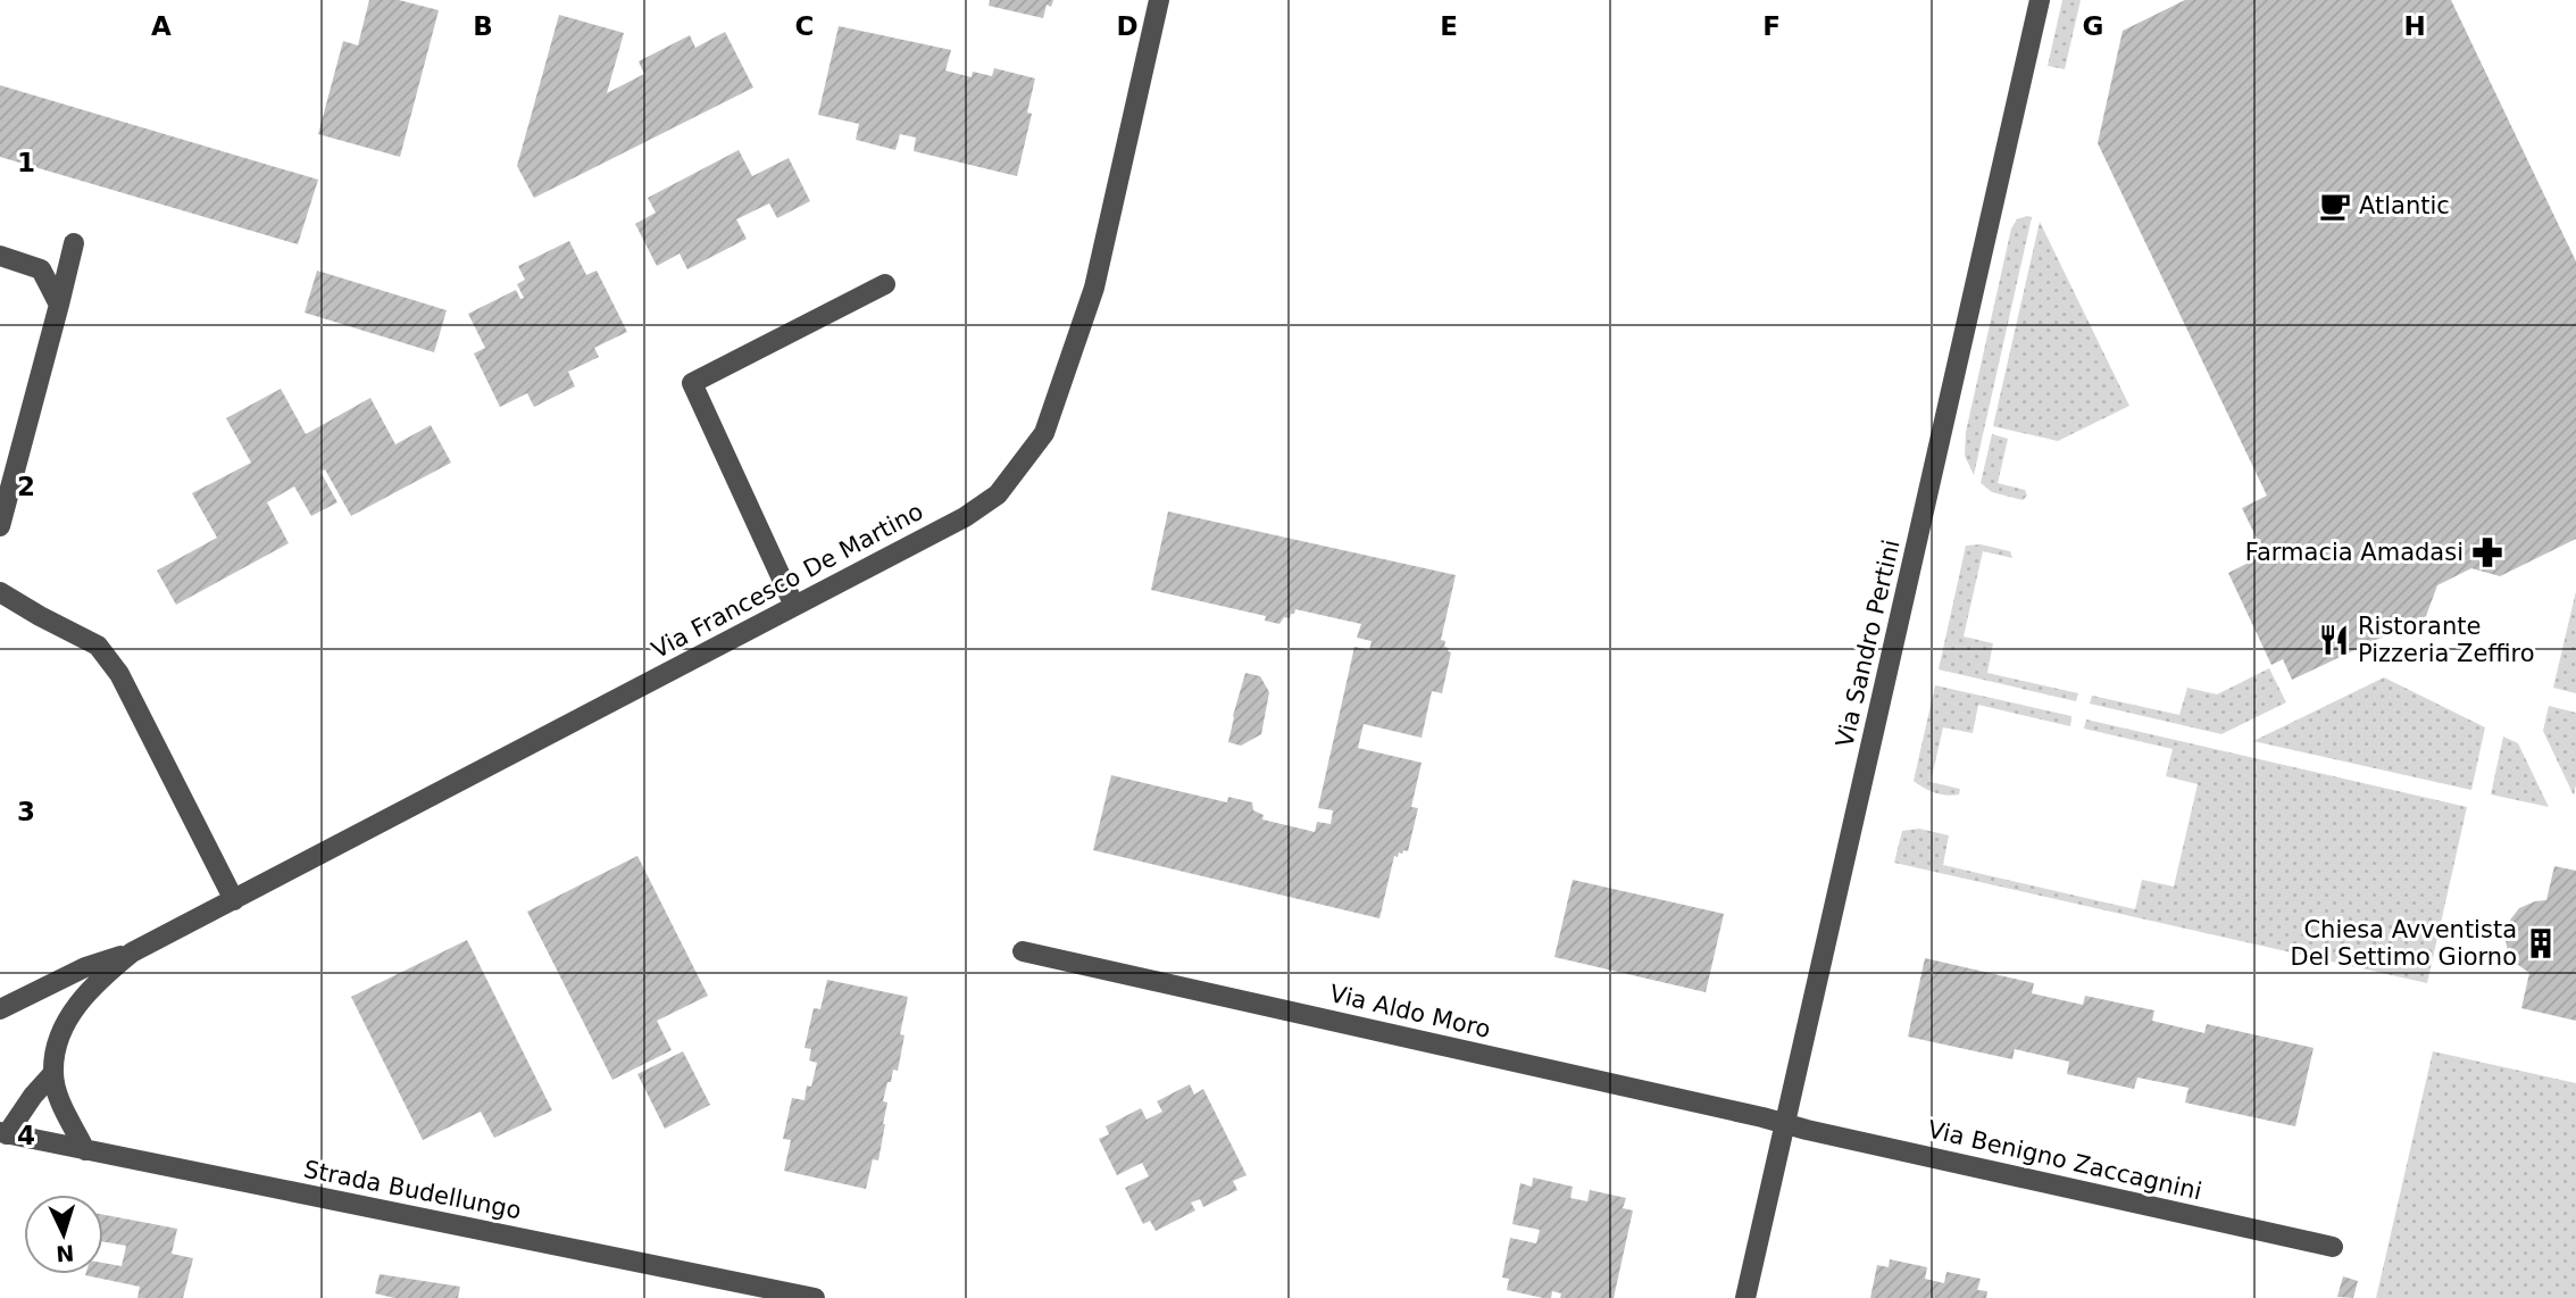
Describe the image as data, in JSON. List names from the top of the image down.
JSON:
{
  "streets": {
    "street": [
      "Via Francesco De Martino",
      "Via Sandro Pertini",
      "Via Aldo Moro",
      "Via Benigno Zaccagnini",
      "Strada Budellungo"
    ]
  },
  "crossings": [
    ["Via Francesco De Martino", "Strada Budellungo"],
    ["Via Sandro Pertini", "Via Aldo Moro"],
    ["Via Sandro Pertini", "Via Benigno Zaccagnini"],
    ["Via Aldo Moro", "Via Benigno Zaccagnini"]
  ],
  "places": {
    "cafe": ["Atlantic"],
    "pharmacy": ["Farmacia Amadasi"],
    "restaurant": ["Ristorante Pizzeria Zeffiro"],
    "building": ["Chiesa Avventista Del Settimo Giorno"]
  },
  "north": "bottom",
  "grid": {
    "columns": [
      "A",
      "B",
      "C",
      "D",
      "E",
      "F",
      "G",
      "H"
    ],
    "rows": [
      "1",
      "2",
      "3",
      "4"
    ]
  }
}
